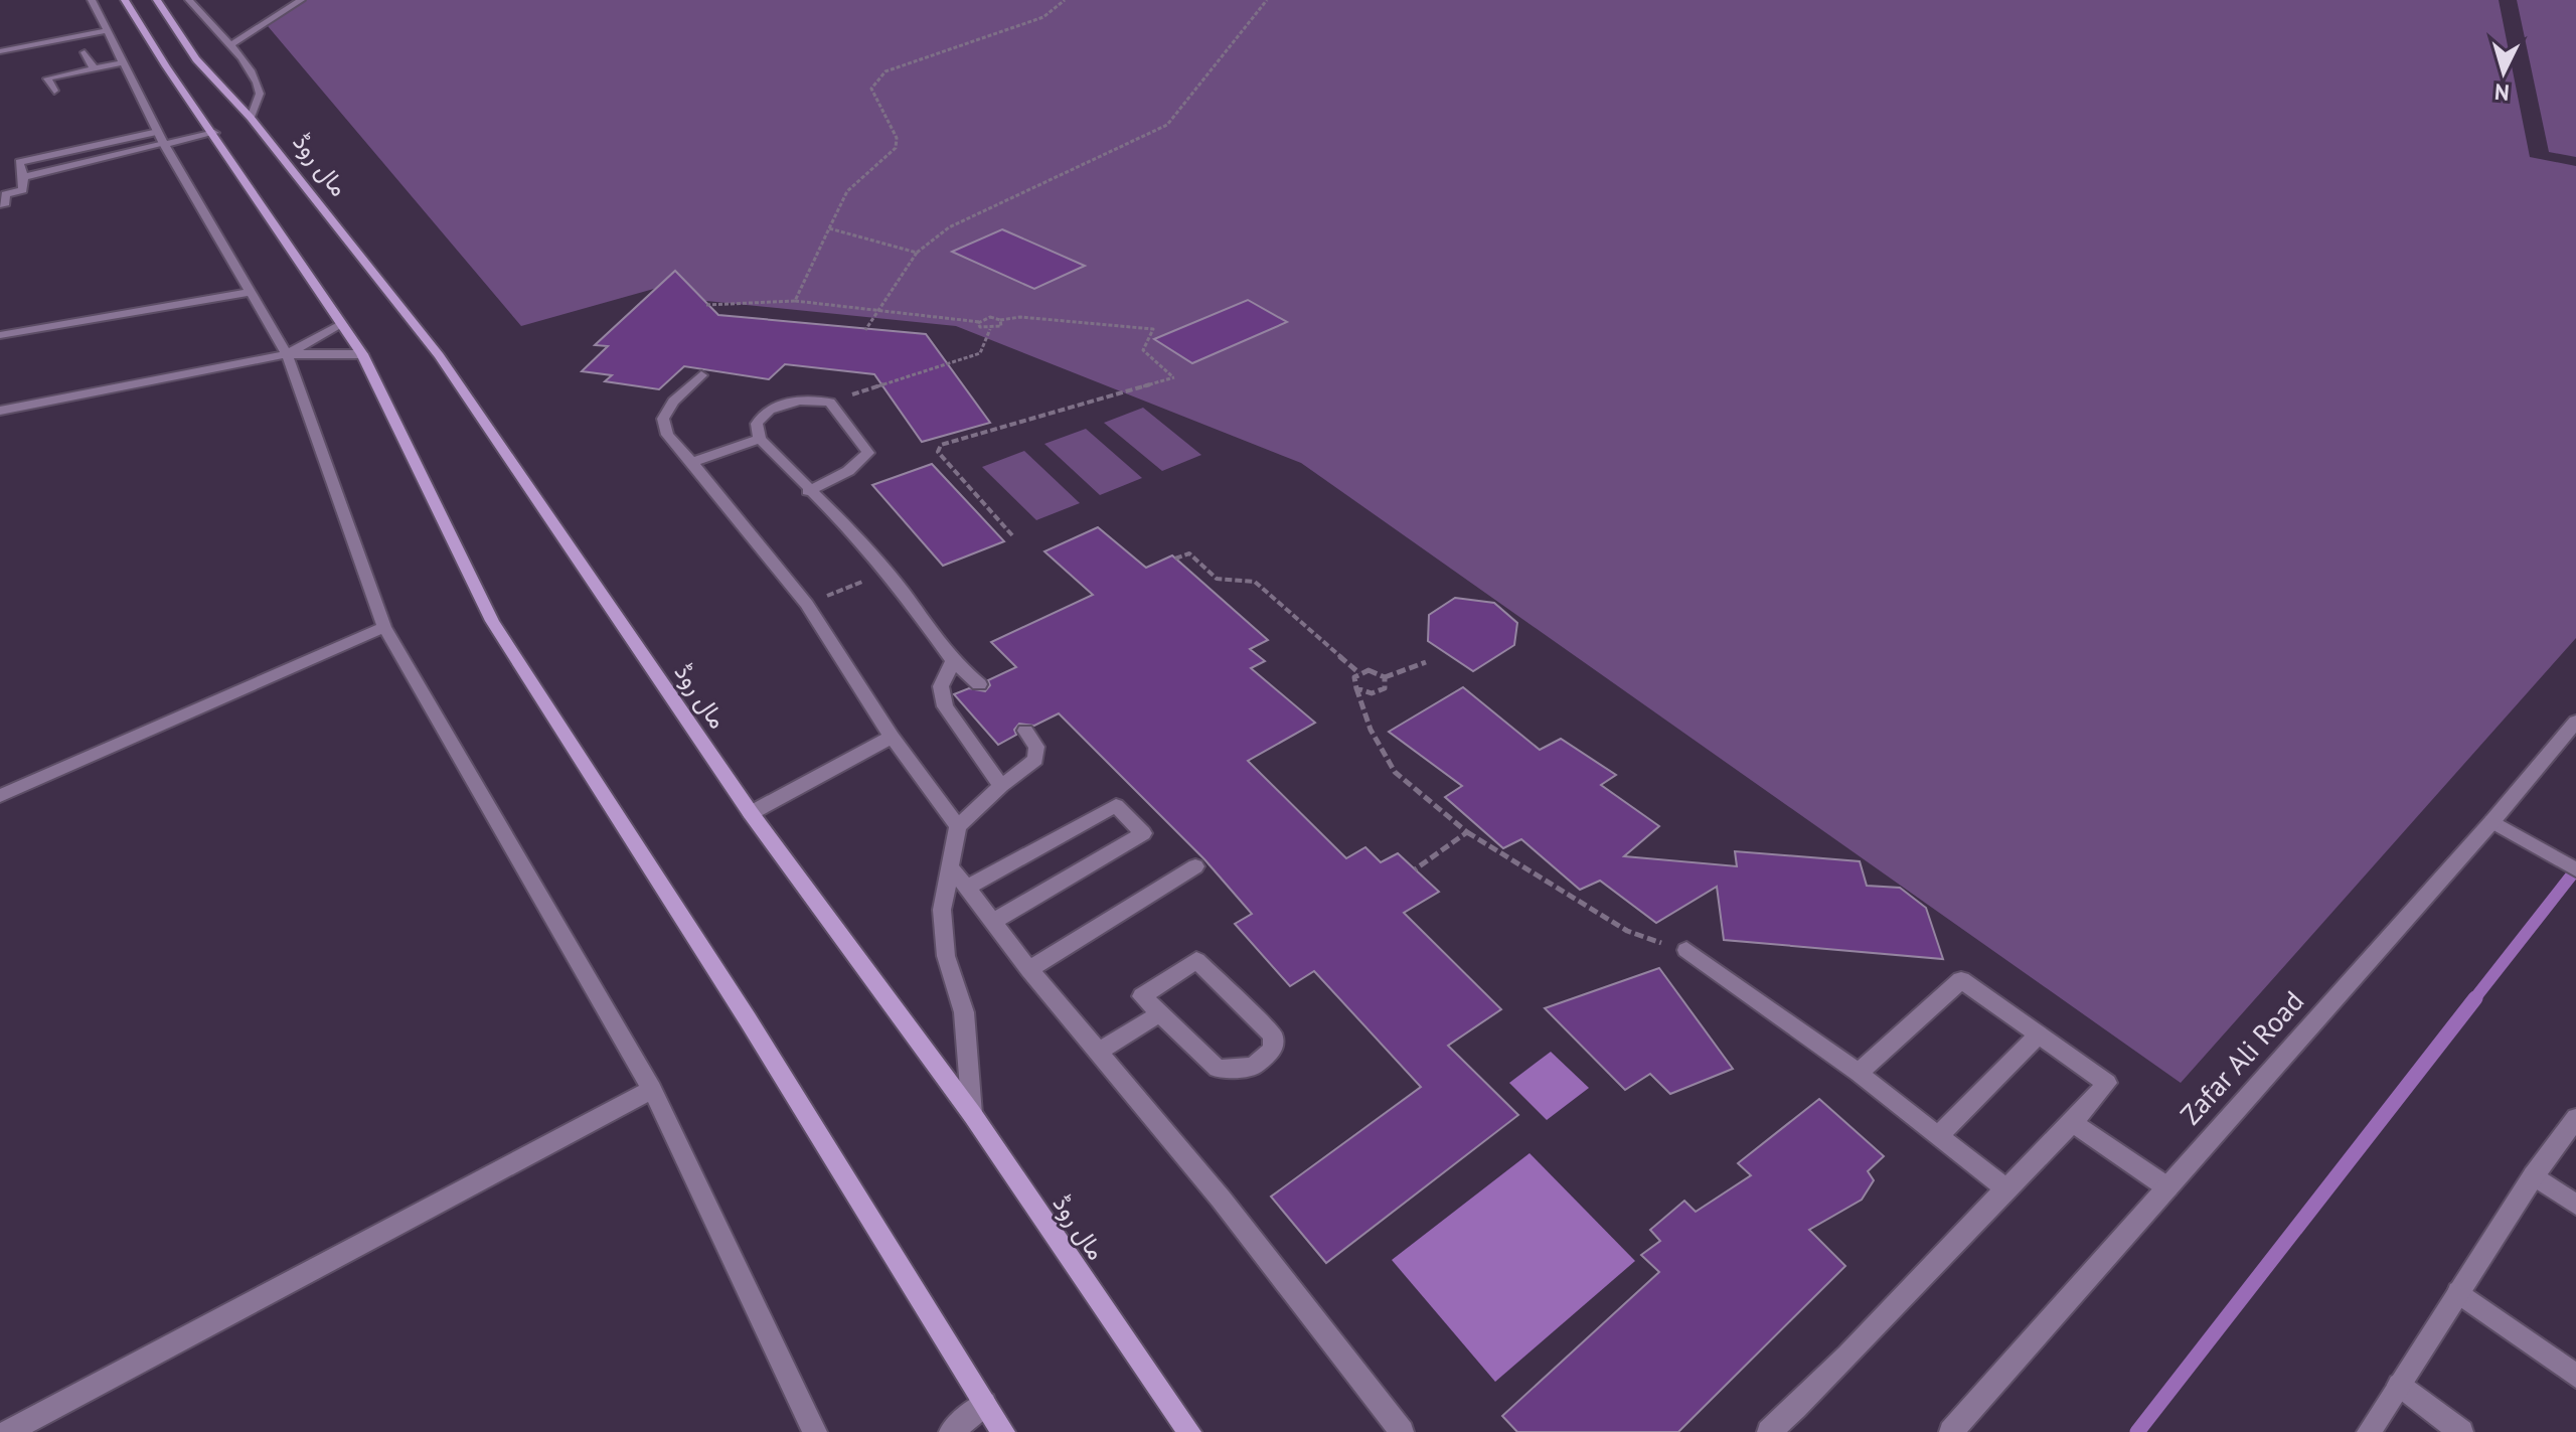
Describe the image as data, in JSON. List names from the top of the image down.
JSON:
{
  "streets": {
    "main road": ["مال روڈ"],
    "street": ["Zafar Ali Road"]
  },
  "north": "bottom"
}
